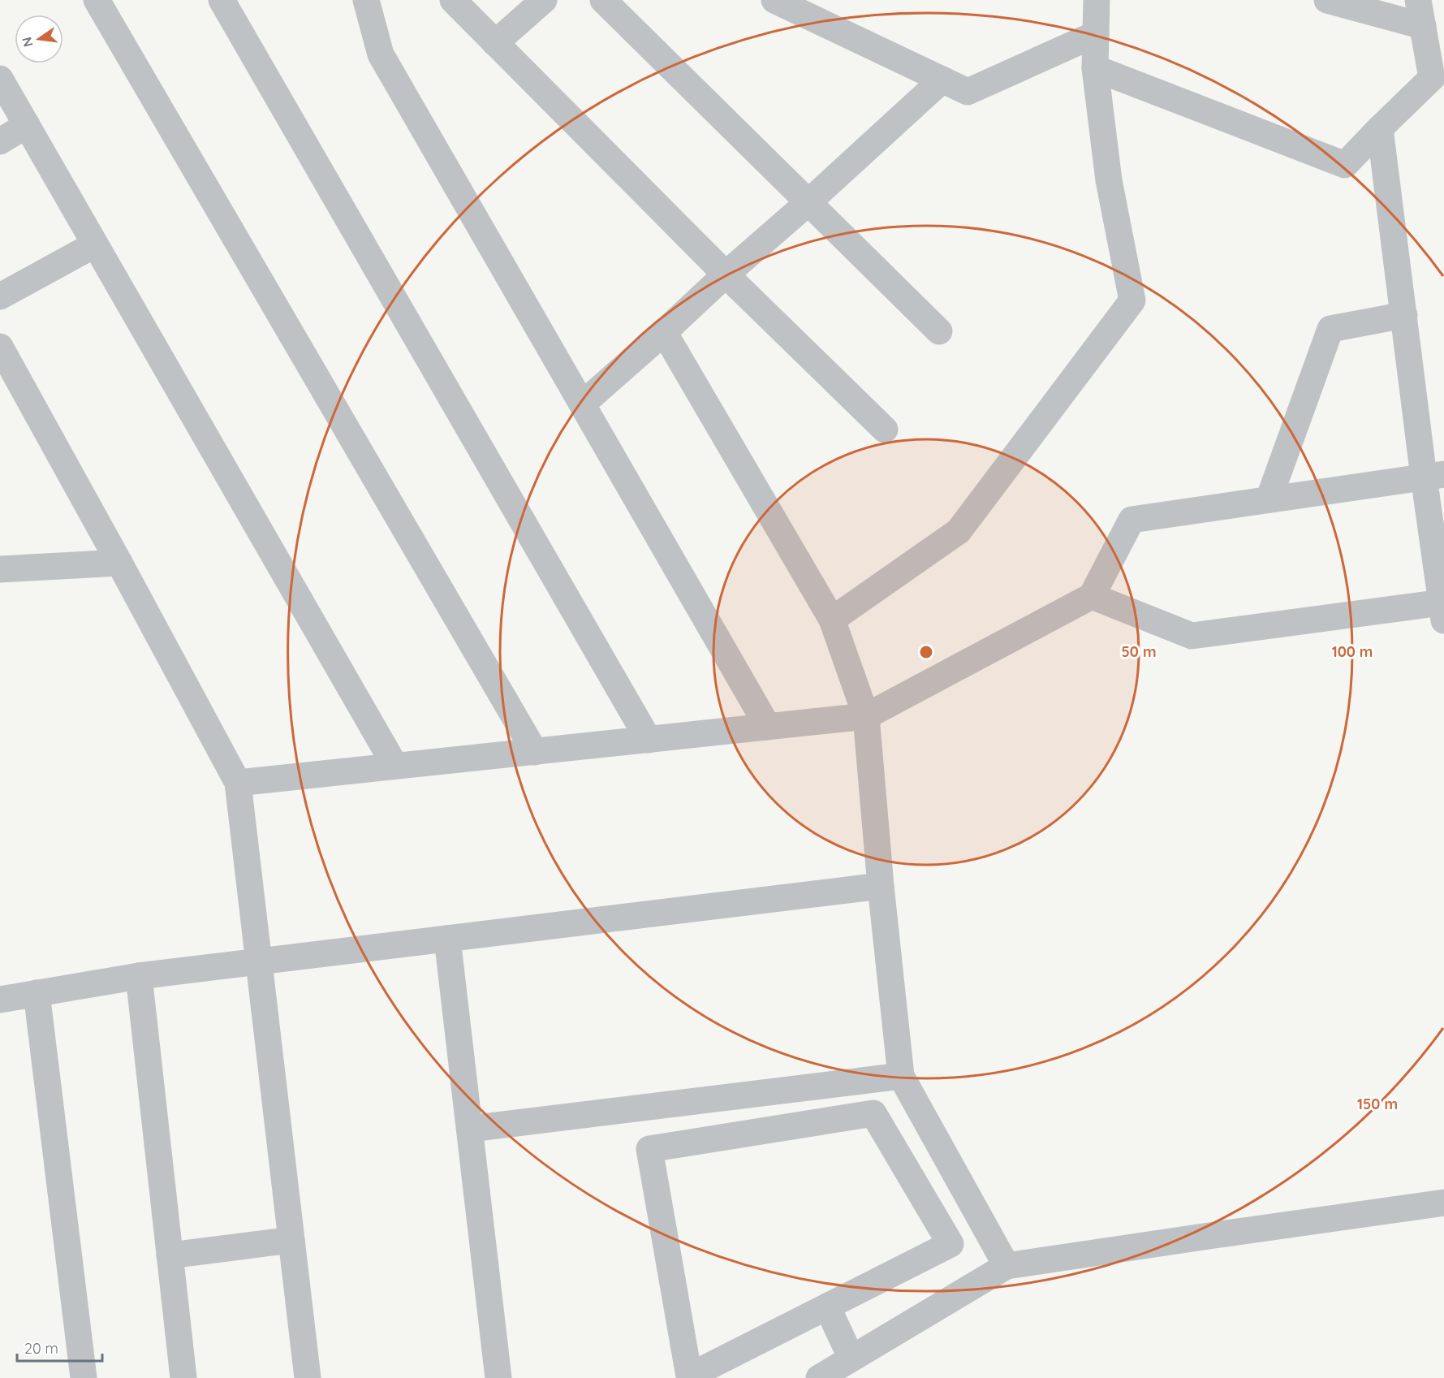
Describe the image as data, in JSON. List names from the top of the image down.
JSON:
{
  "scale_bar": "20 m",
  "north": "left",
  "rings": ["50 m", "100 m", "150 m"]
}
